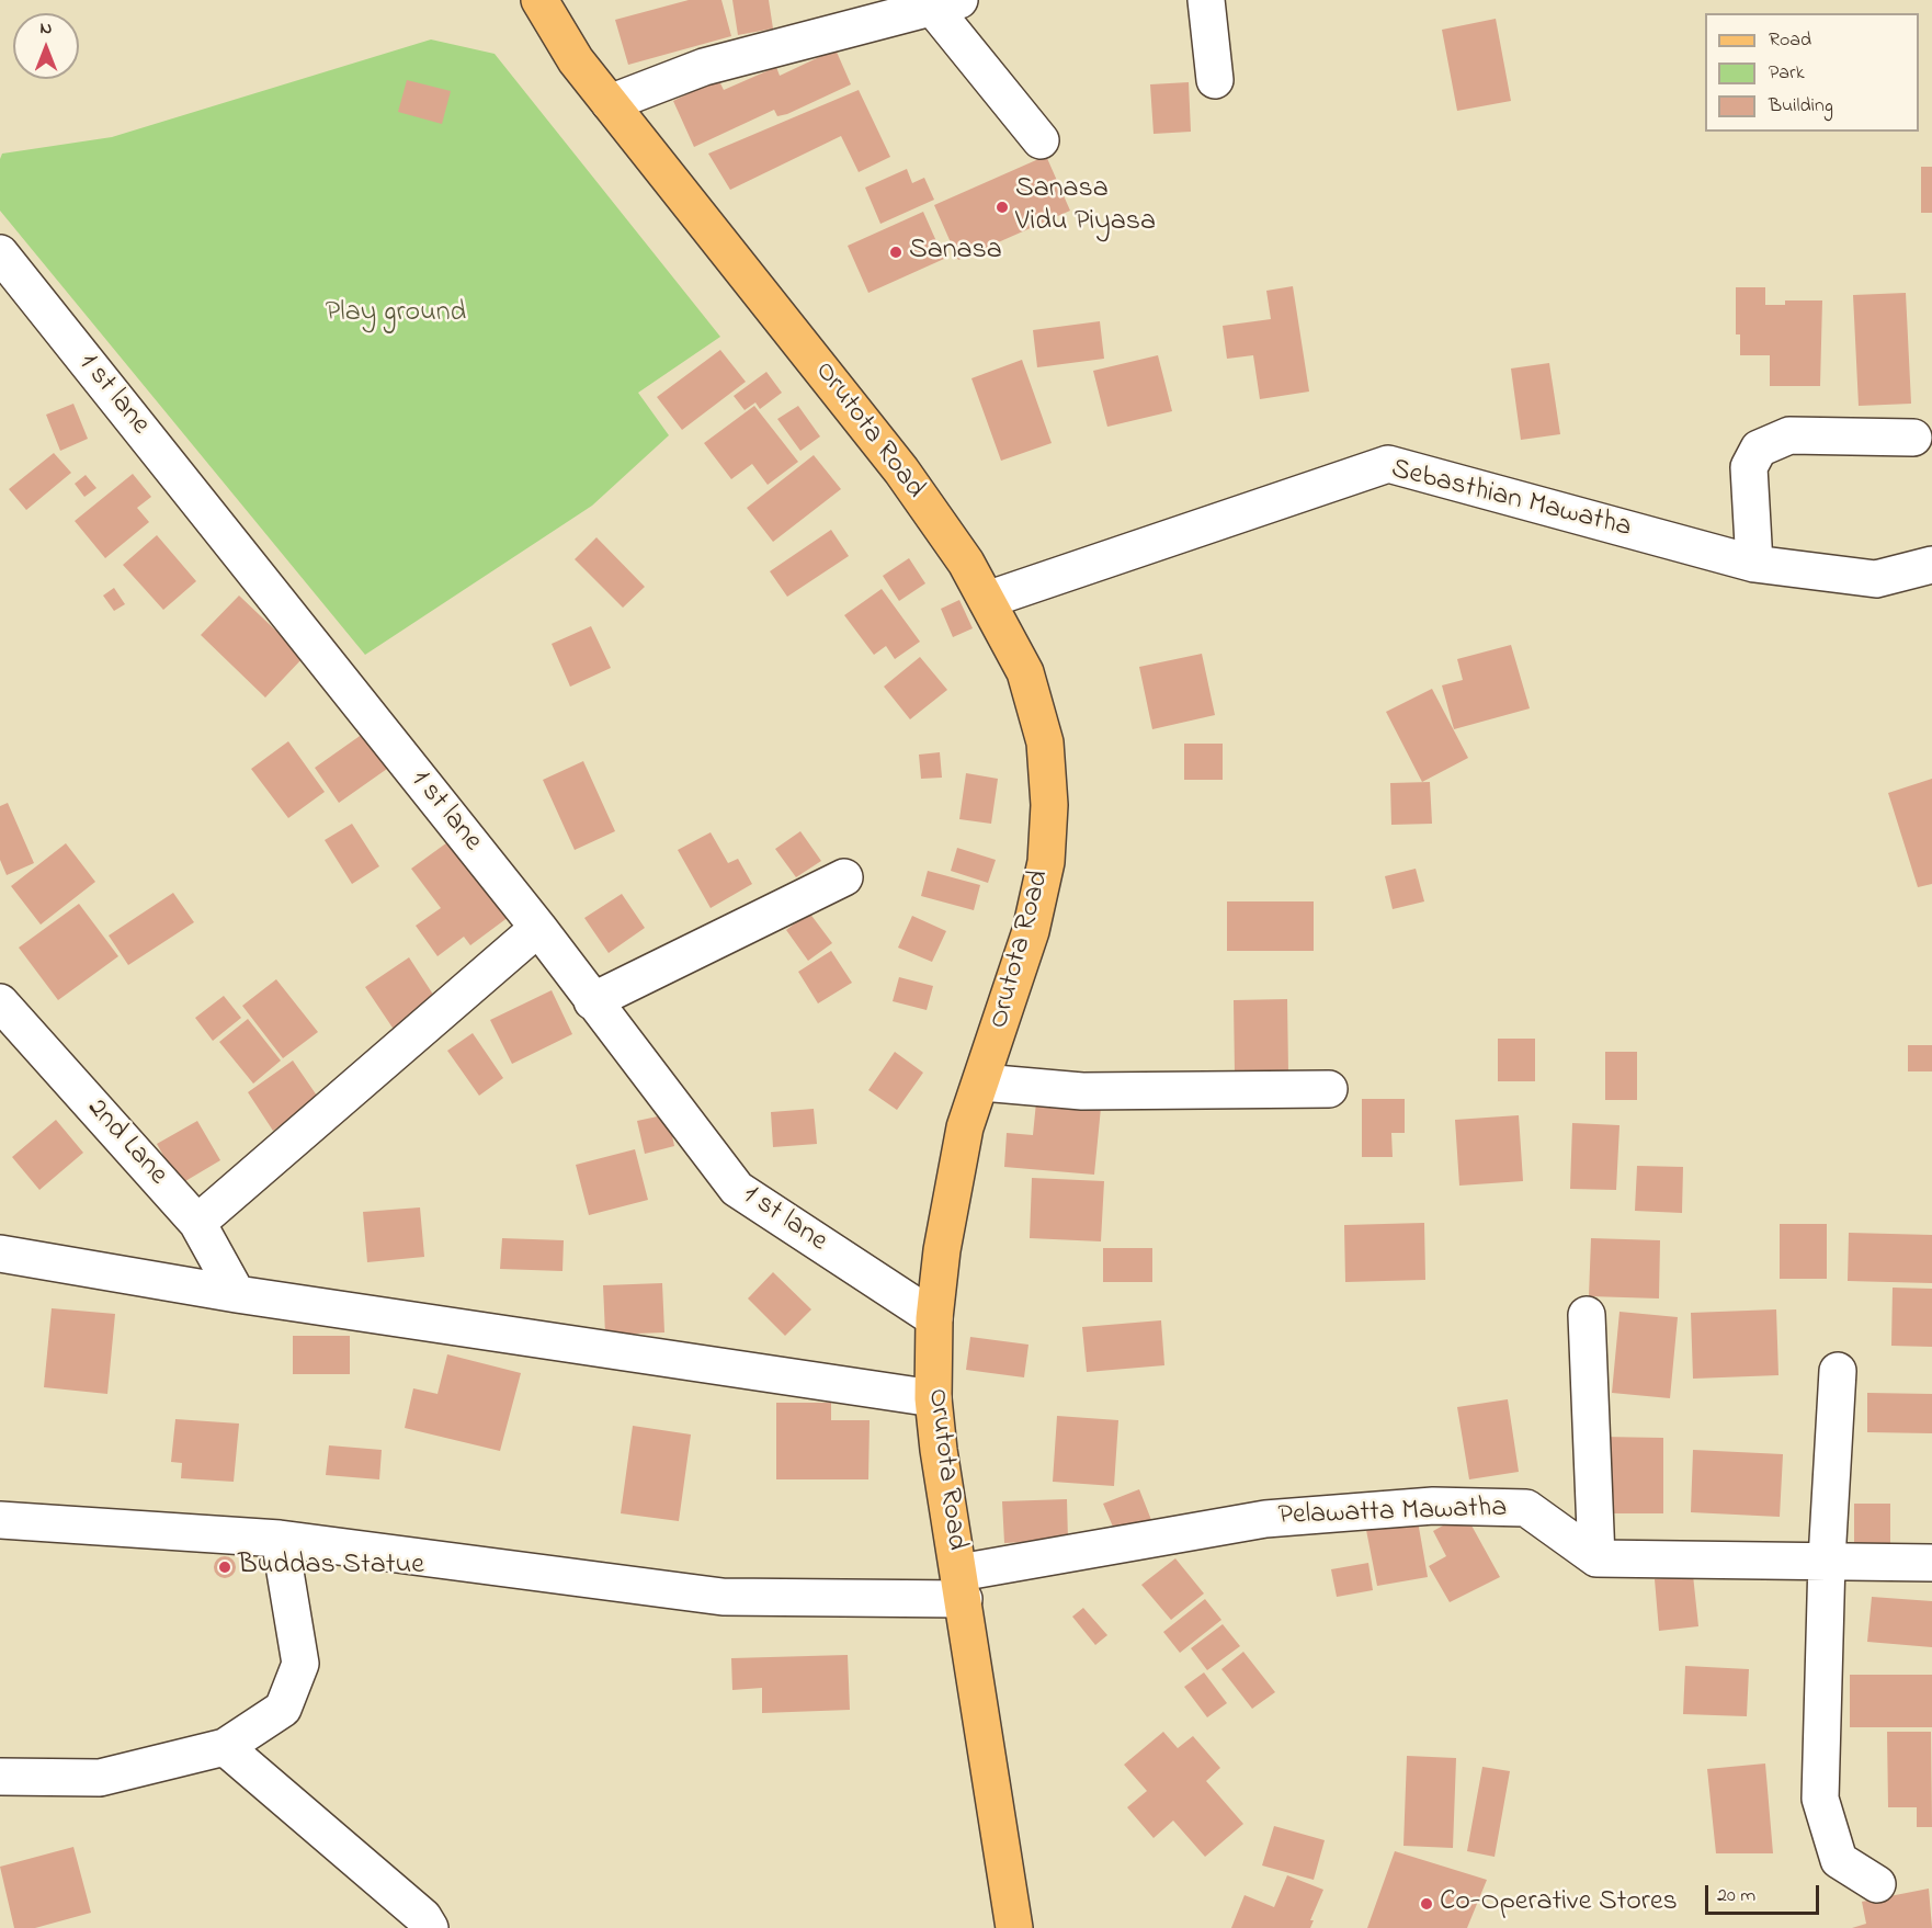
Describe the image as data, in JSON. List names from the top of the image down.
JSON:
{
  "streets": {
    "main road": ["Orutota Road"],
    "street": [
      "1 st lane",
      "Sebasthian Mawatha",
      "2nd Lane",
      "Pelawatta Mawatha"
    ]
  },
  "crossings": [
    ["1 st lane", "Orutota Road"],
    ["Orutota Road", "Sebasthian Mawatha"],
    ["Orutota Road", "Pelawatta Mawatha"]
  ],
  "parks": ["Play ground"],
  "places": [
    "Sanasa Vidu Piyasa",
    "Sanasa",
    "Buddas Statue",
    "Co-Operative Stores"
  ],
  "legend": ["Road", "Park", "Building"],
  "scale_bar": "20 m",
  "north": "top"
}
